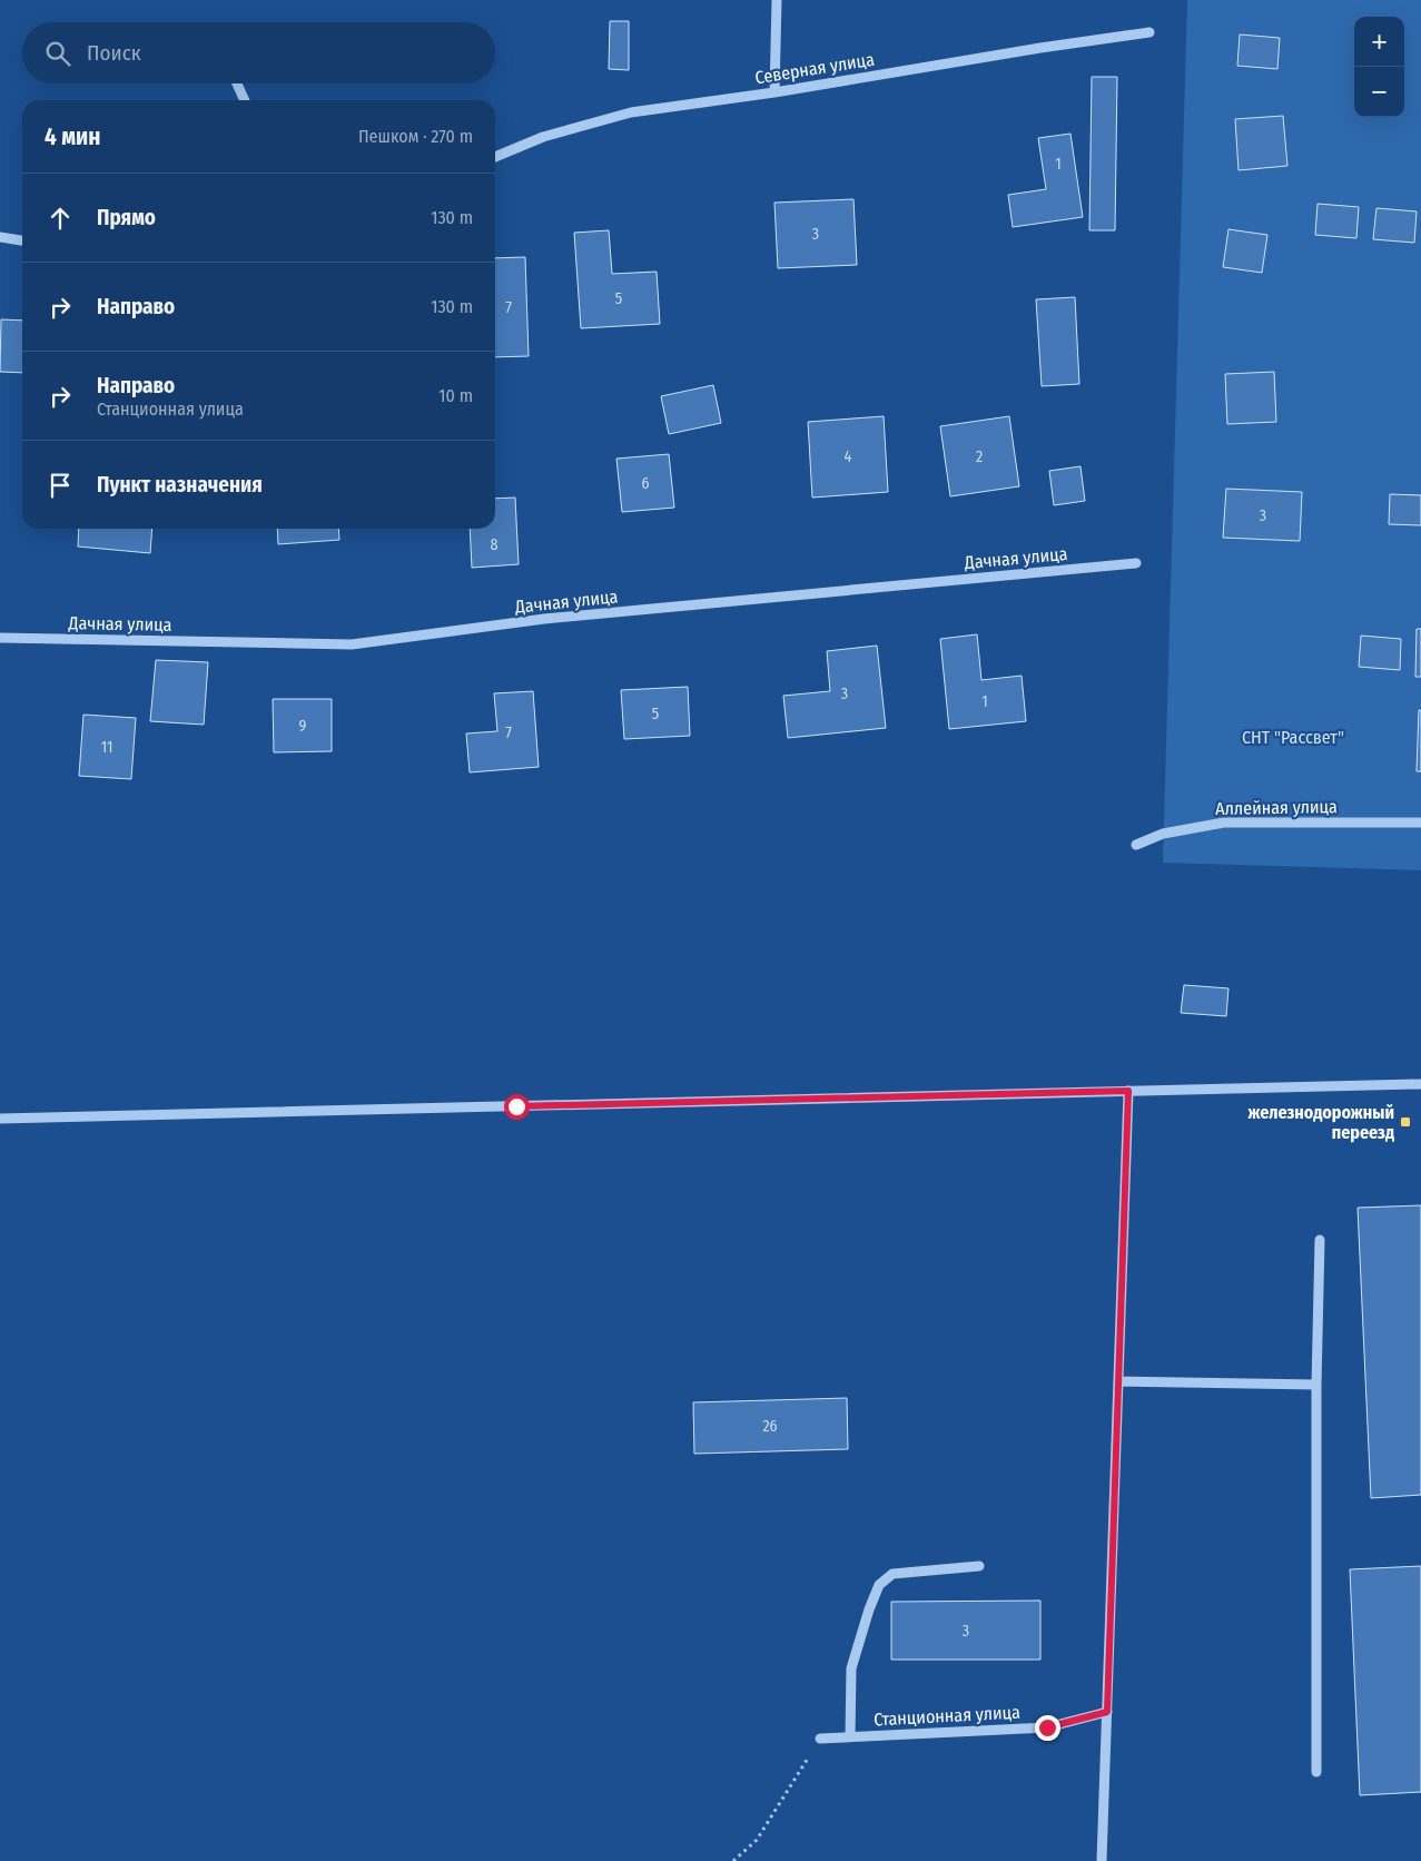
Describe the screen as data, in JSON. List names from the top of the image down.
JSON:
{
  "streets": {
    "street": [
      "Северная улица",
      "Дачная улица",
      "Аллейная улица",
      "Станционная улица"
    ]
  },
  "parks": ["СНТ \"Рассвет\""],
  "places": {
    "transit": ["железнодорожный переезд"]
  },
  "house_numbers": [
    "1",
    "3",
    "5",
    "7",
    "4",
    "2",
    "6",
    "3",
    "8",
    "3",
    "1",
    "5",
    "9",
    "7",
    "11",
    "26",
    "3"
  ],
  "page": {
    "map_buttons": ["+", "−"],
    "search": "Поиск",
    "heading": ["4 мин", "Пешком · 270 m"],
    "list": [
      ["Прямо", "130 m"],
      ["Направо", "130 m"],
      ["Направо", "Станционная улица", "10 m"],
      "Пункт назначения"
    ]
  }
}
